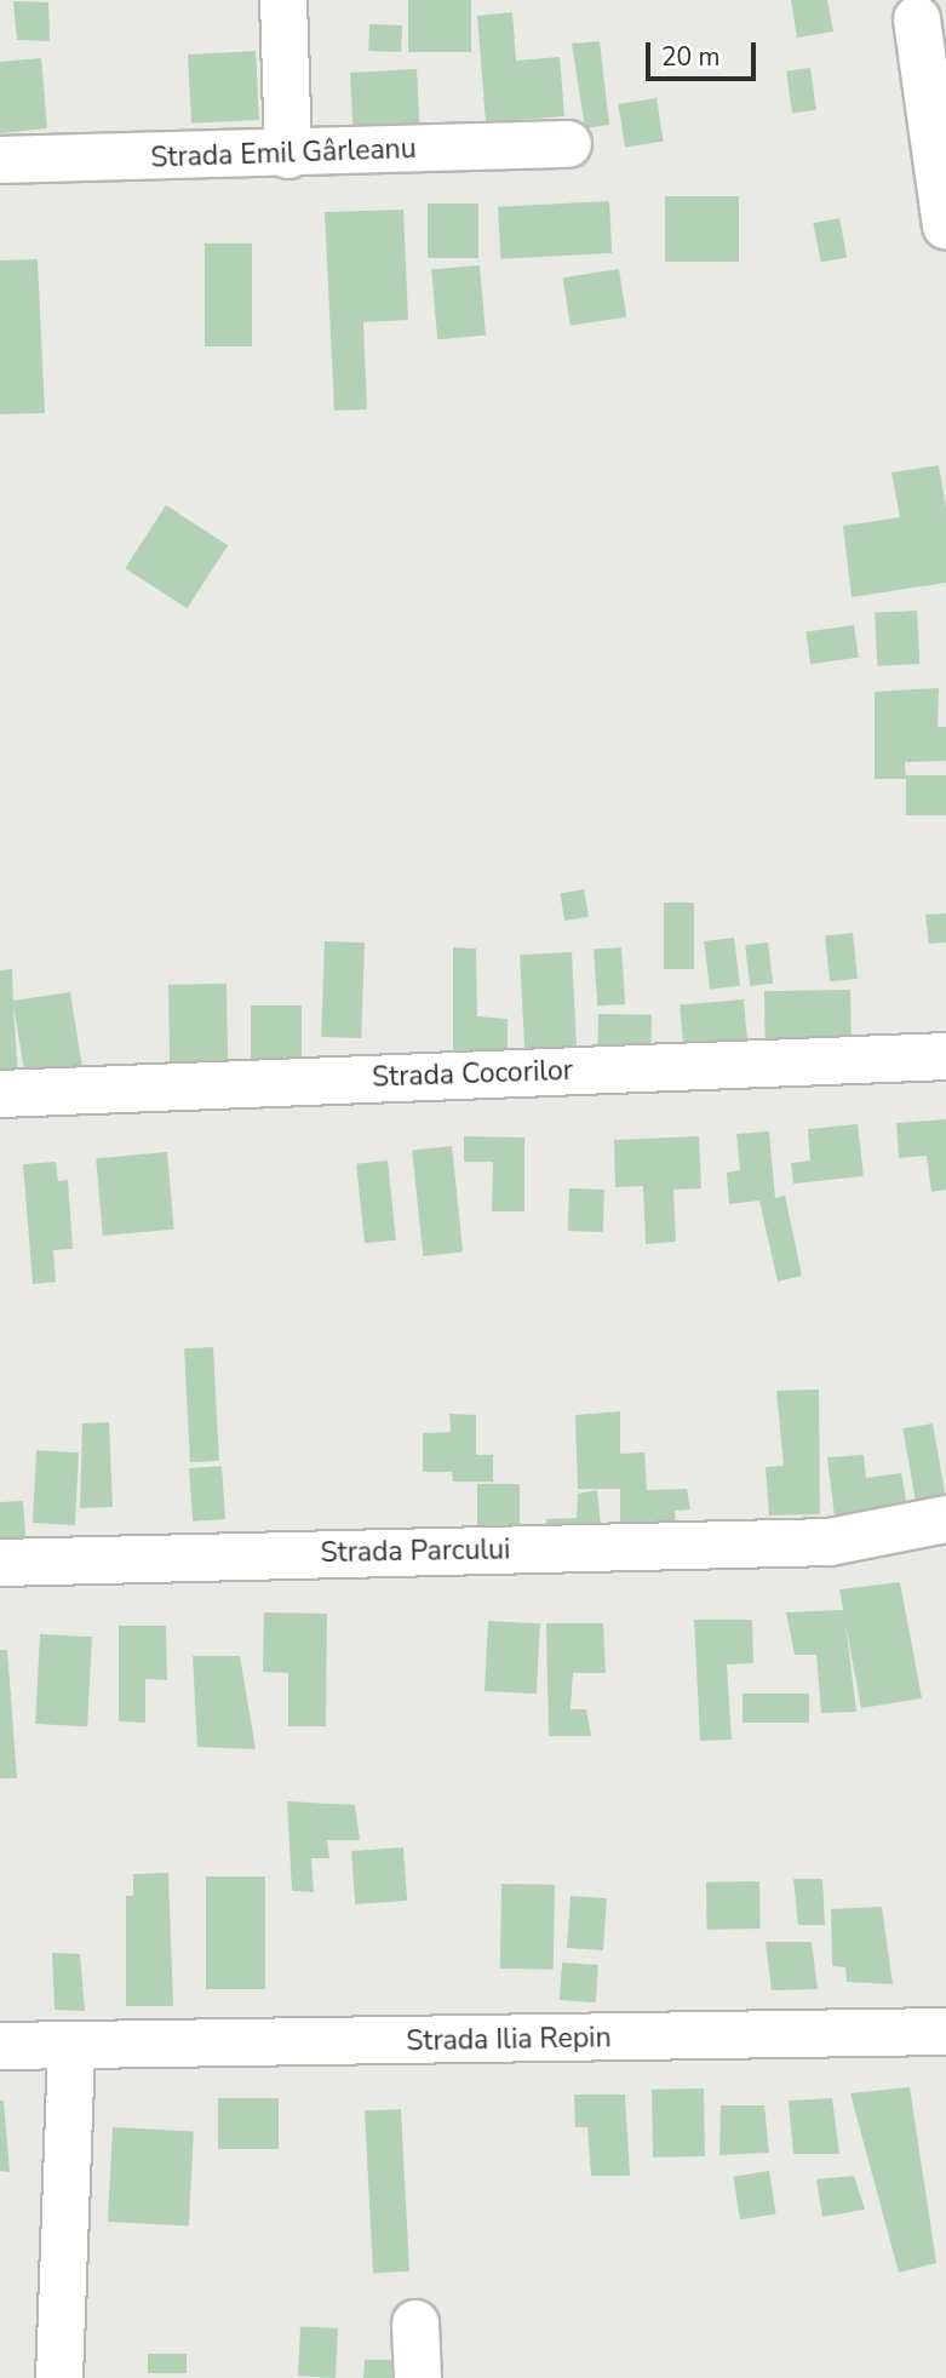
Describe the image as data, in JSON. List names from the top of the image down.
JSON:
{
  "streets": {
    "street": [
      "Strada Emil Gârleanu",
      "Strada Cocorilor",
      "Strada Parcului",
      "Strada Ilia Repin"
    ]
  },
  "scale_bar": "20 m"
}
